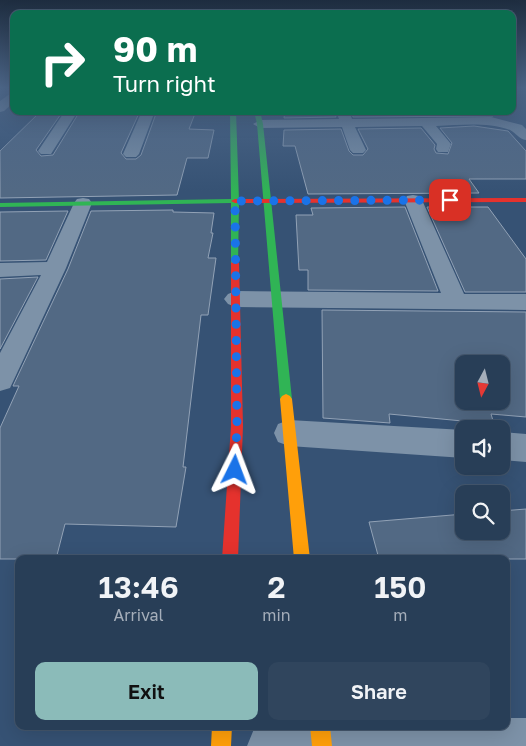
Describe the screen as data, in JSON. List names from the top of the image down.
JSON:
{
  "north": "bottom",
  "page": {
    "turn": ["90 m", "Turn right"],
    "eta": [
      "13:46",
      "Arrival",
      "2",
      "min",
      "150",
      "m"
    ],
    "buttons": ["Exit", "Share"]
  }
}
